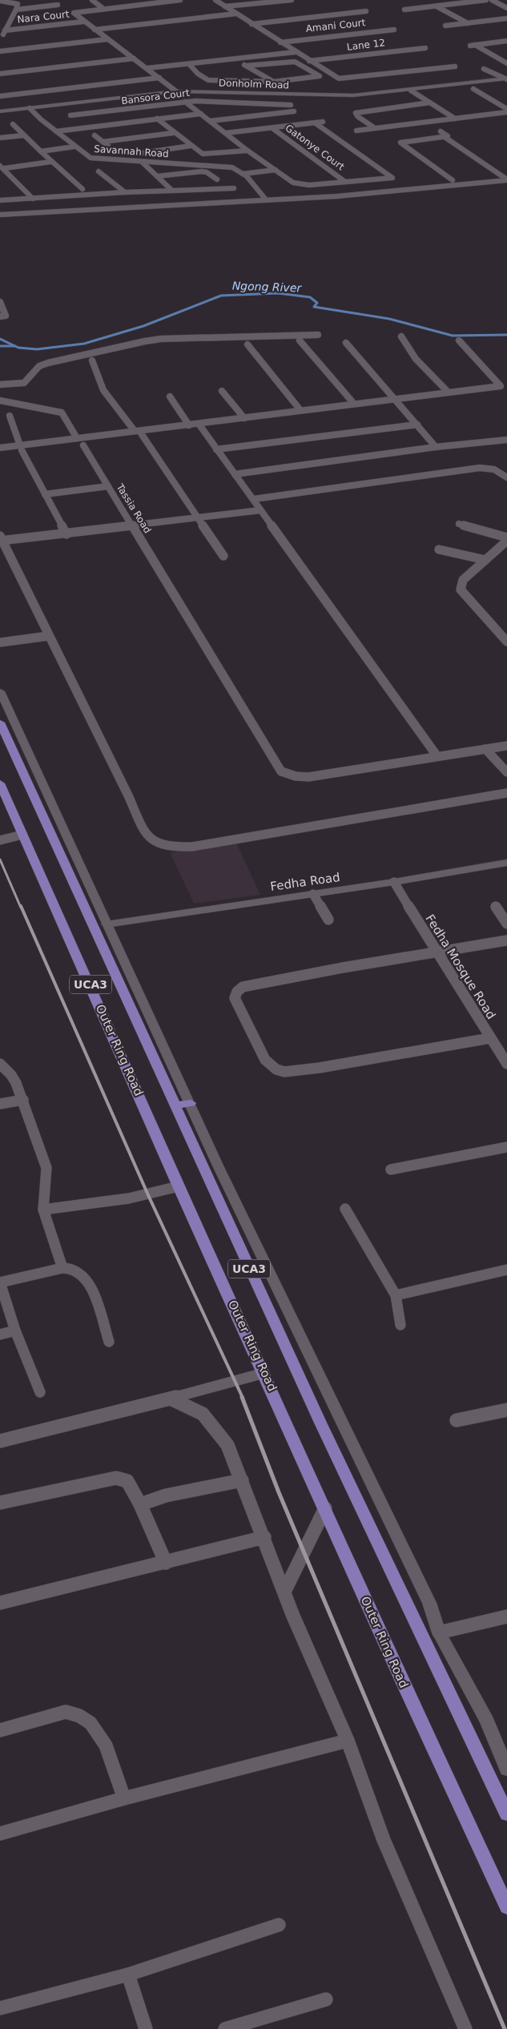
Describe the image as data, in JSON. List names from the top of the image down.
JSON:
{
  "streets": {
    "main road": [
      "Donholm Road",
      "Fedha Road",
      "UCA3",
      "Outer Ring Road"
    ],
    "street": [
      "Nara Court",
      "Amani Court",
      "Lane 12",
      "Bansora Court",
      "Gatonye Court",
      "Savannah Road",
      "Tassia Road",
      "Fedha Mosque Road"
    ]
  },
  "crossings": [
    ["Donholm Road", "Savannah Road"],
    ["Fedha Road", "Fedha Mosque Road"],
    ["Fedha Road", "UCA3"]
  ],
  "water": ["Ngong River"]
}
